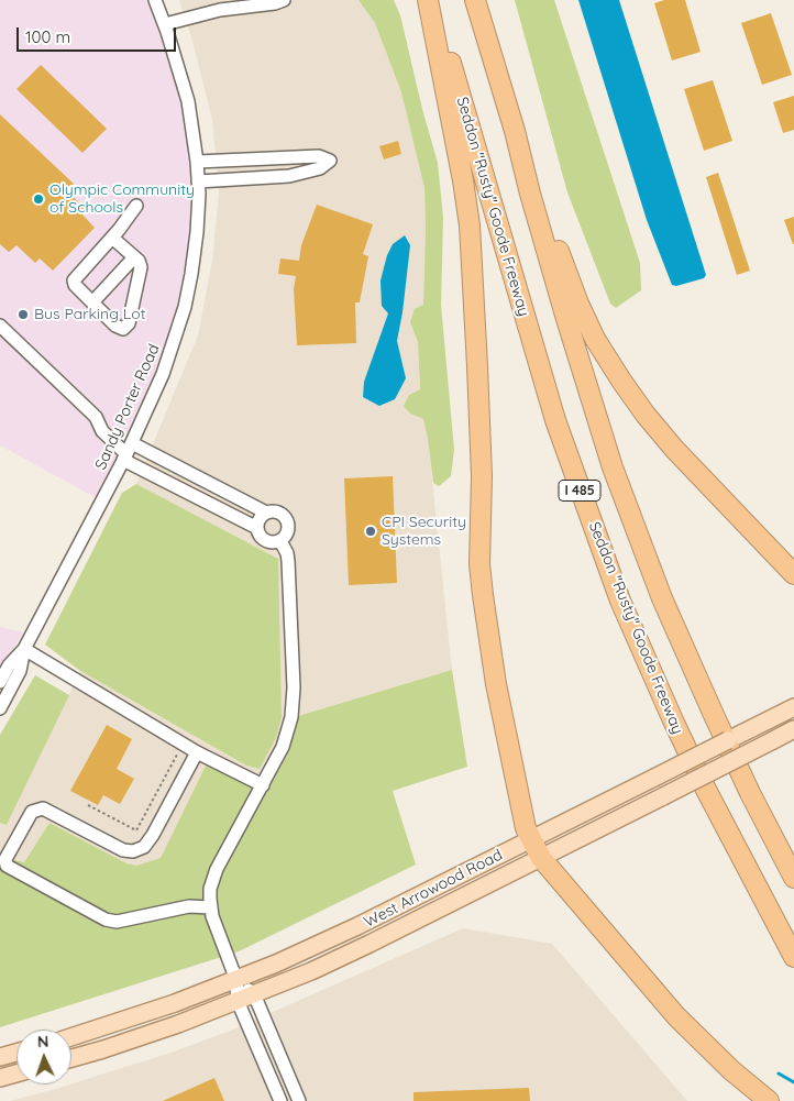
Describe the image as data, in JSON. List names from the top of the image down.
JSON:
{
  "streets": {
    "highway": ["Seddon \"Rusty\" Goode Freeway", "I 485"],
    "main road": ["West Arrowood Road"],
    "street": ["Sandy Porter Road"]
  },
  "places": ["Olympic Community of Schools", "Bus Parking Lot", "CPI Security Systems"],
  "scale_bar": "100 m",
  "north": "top"
}
